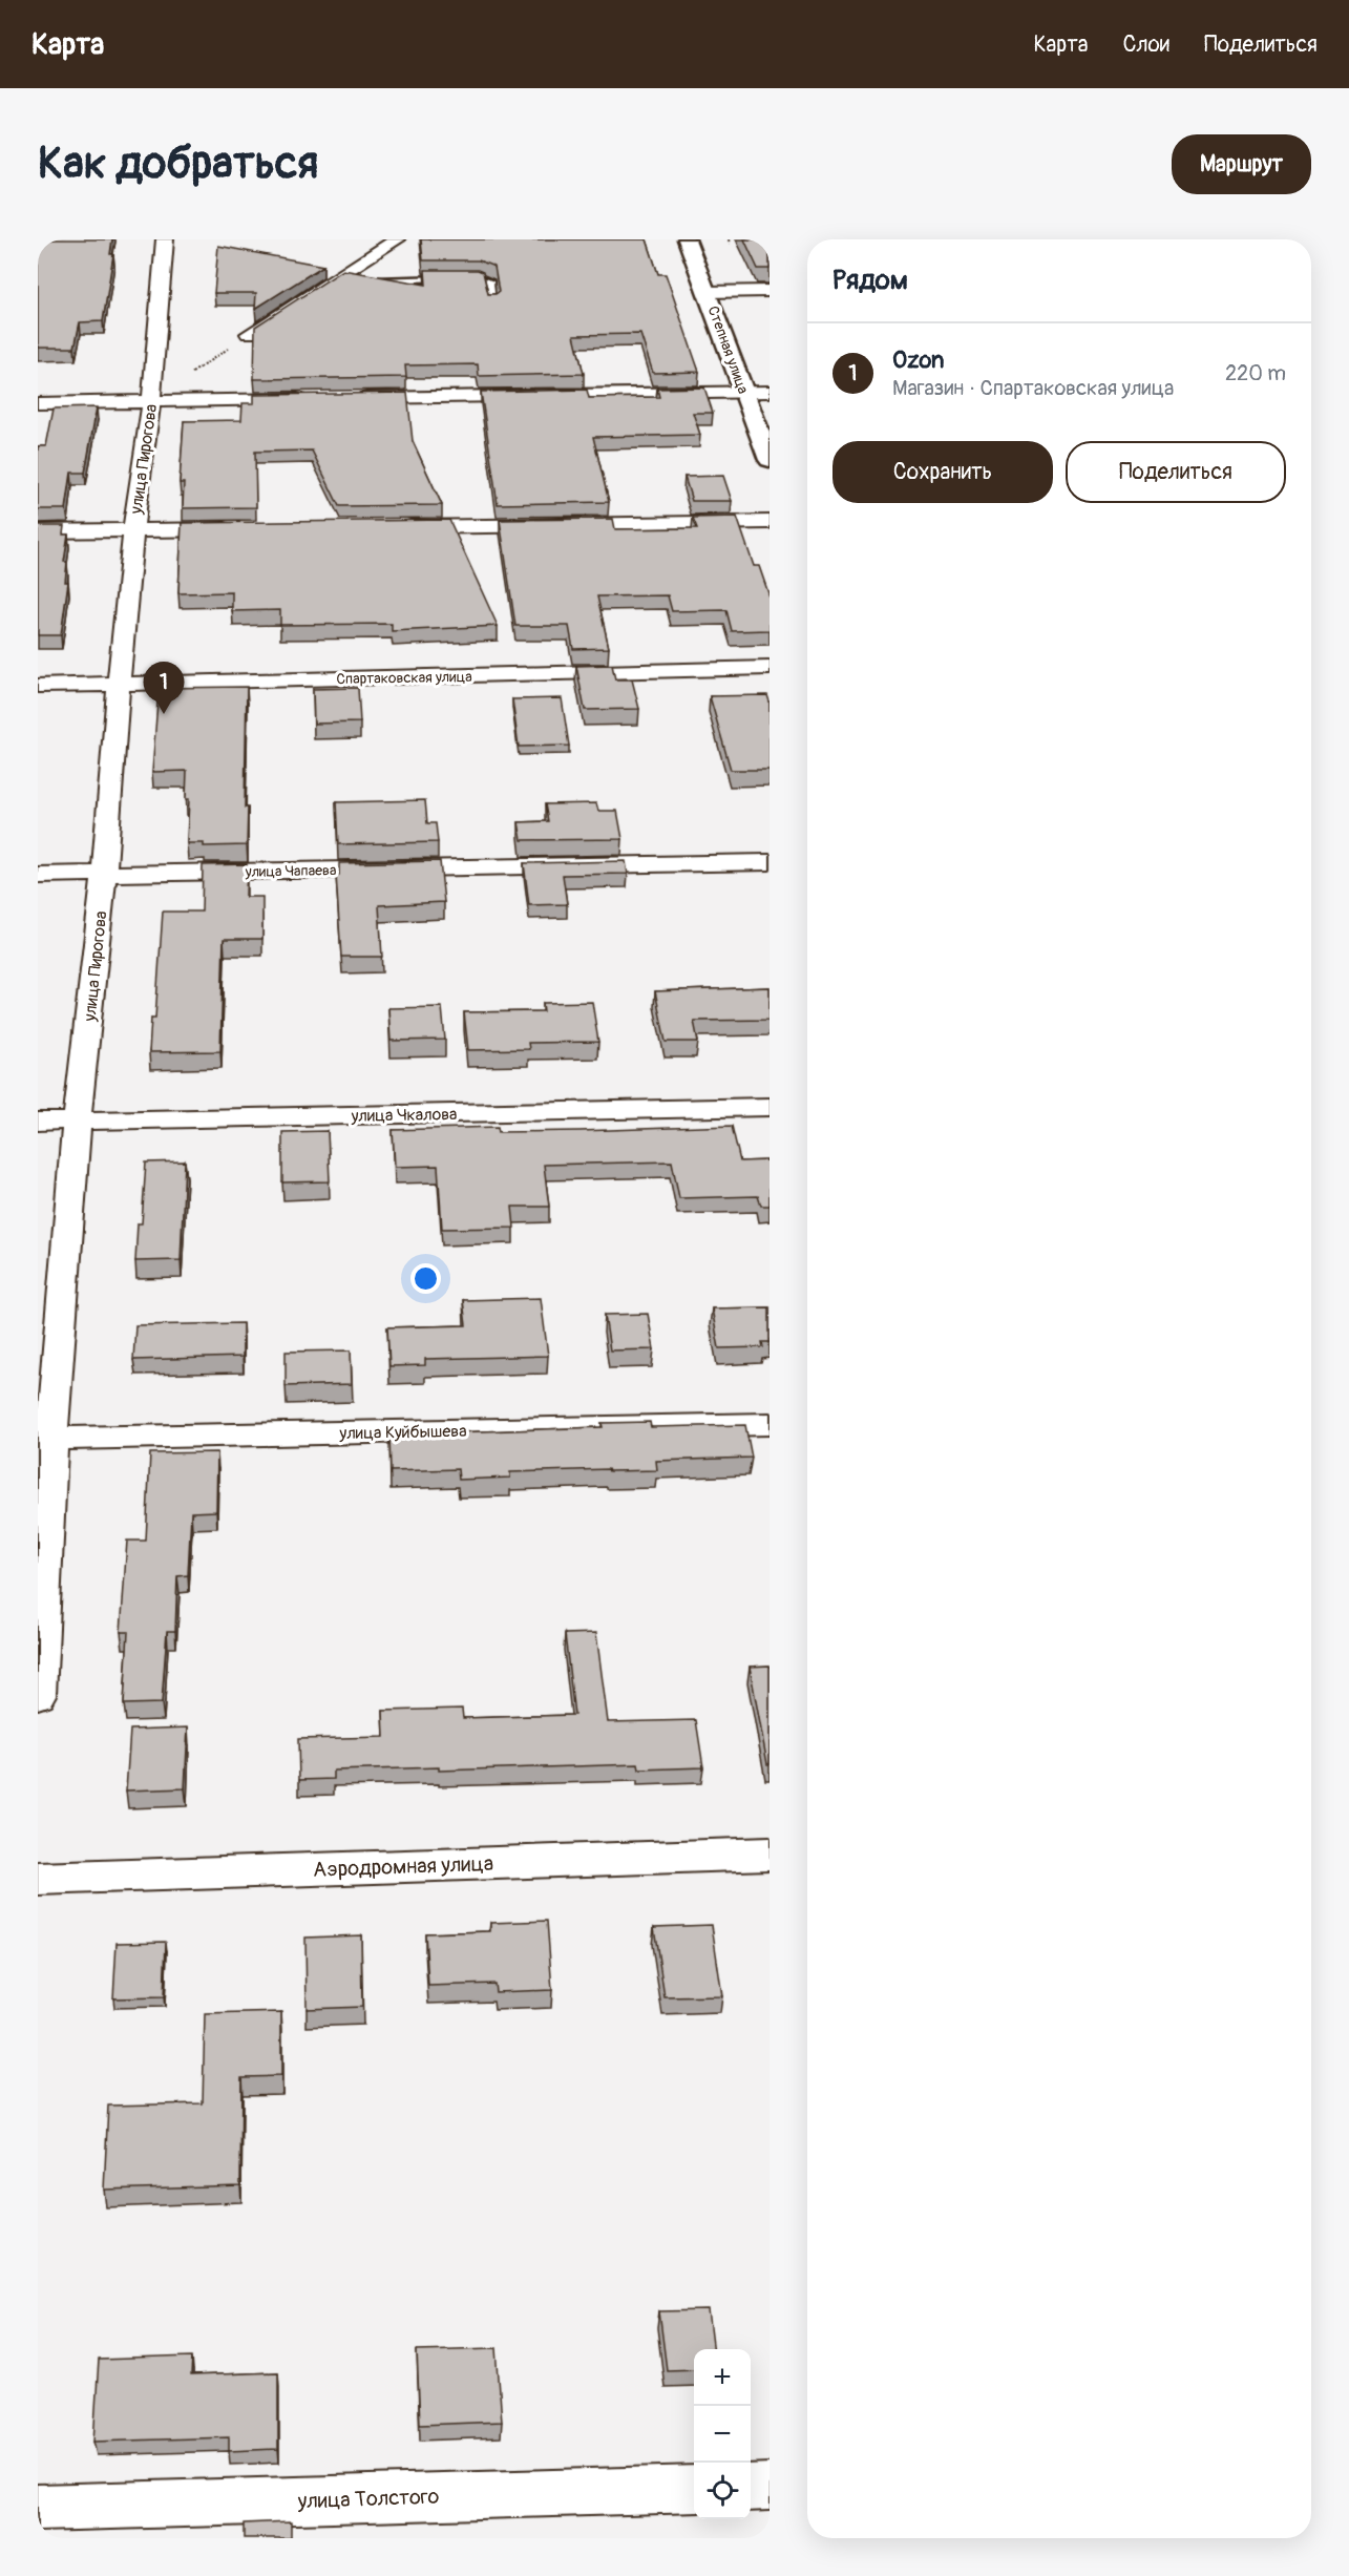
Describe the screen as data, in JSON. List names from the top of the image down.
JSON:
{
  "streets": {
    "main road": ["Степная улица"],
    "street": [
      "улица Пирогова",
      "Спартаковская улица",
      "улица Чапаева",
      "улица Чкалова",
      "улица Куйбышева",
      "Аэродромная улица",
      "улица Толстого"
    ]
  },
  "crossings": [
    ["улица Пирогова", "Спартаковская улица"],
    ["улица Пирогова", "улица Чапаева"],
    ["улица Пирогова", "улица Чкалова"],
    ["улица Пирогова", "улица Куйбышева"]
  ],
  "page": {
    "header": "Карта",
    "nav": ["Карта", "Слои", "Поделиться"],
    "buttons": [
      "Маршрут",
      ["Сохранить", "Поделиться"]
    ],
    "title": "Как добраться",
    "heading": "Рядом",
    "list": [
      {
        "mark": "1",
        "name": "Ozon",
        "note": "Магазин · Спартаковская улица",
        "value": "220 m"
      }
    ],
    "pins": "1",
    "map_buttons": ["+", "−"]
  }
}
